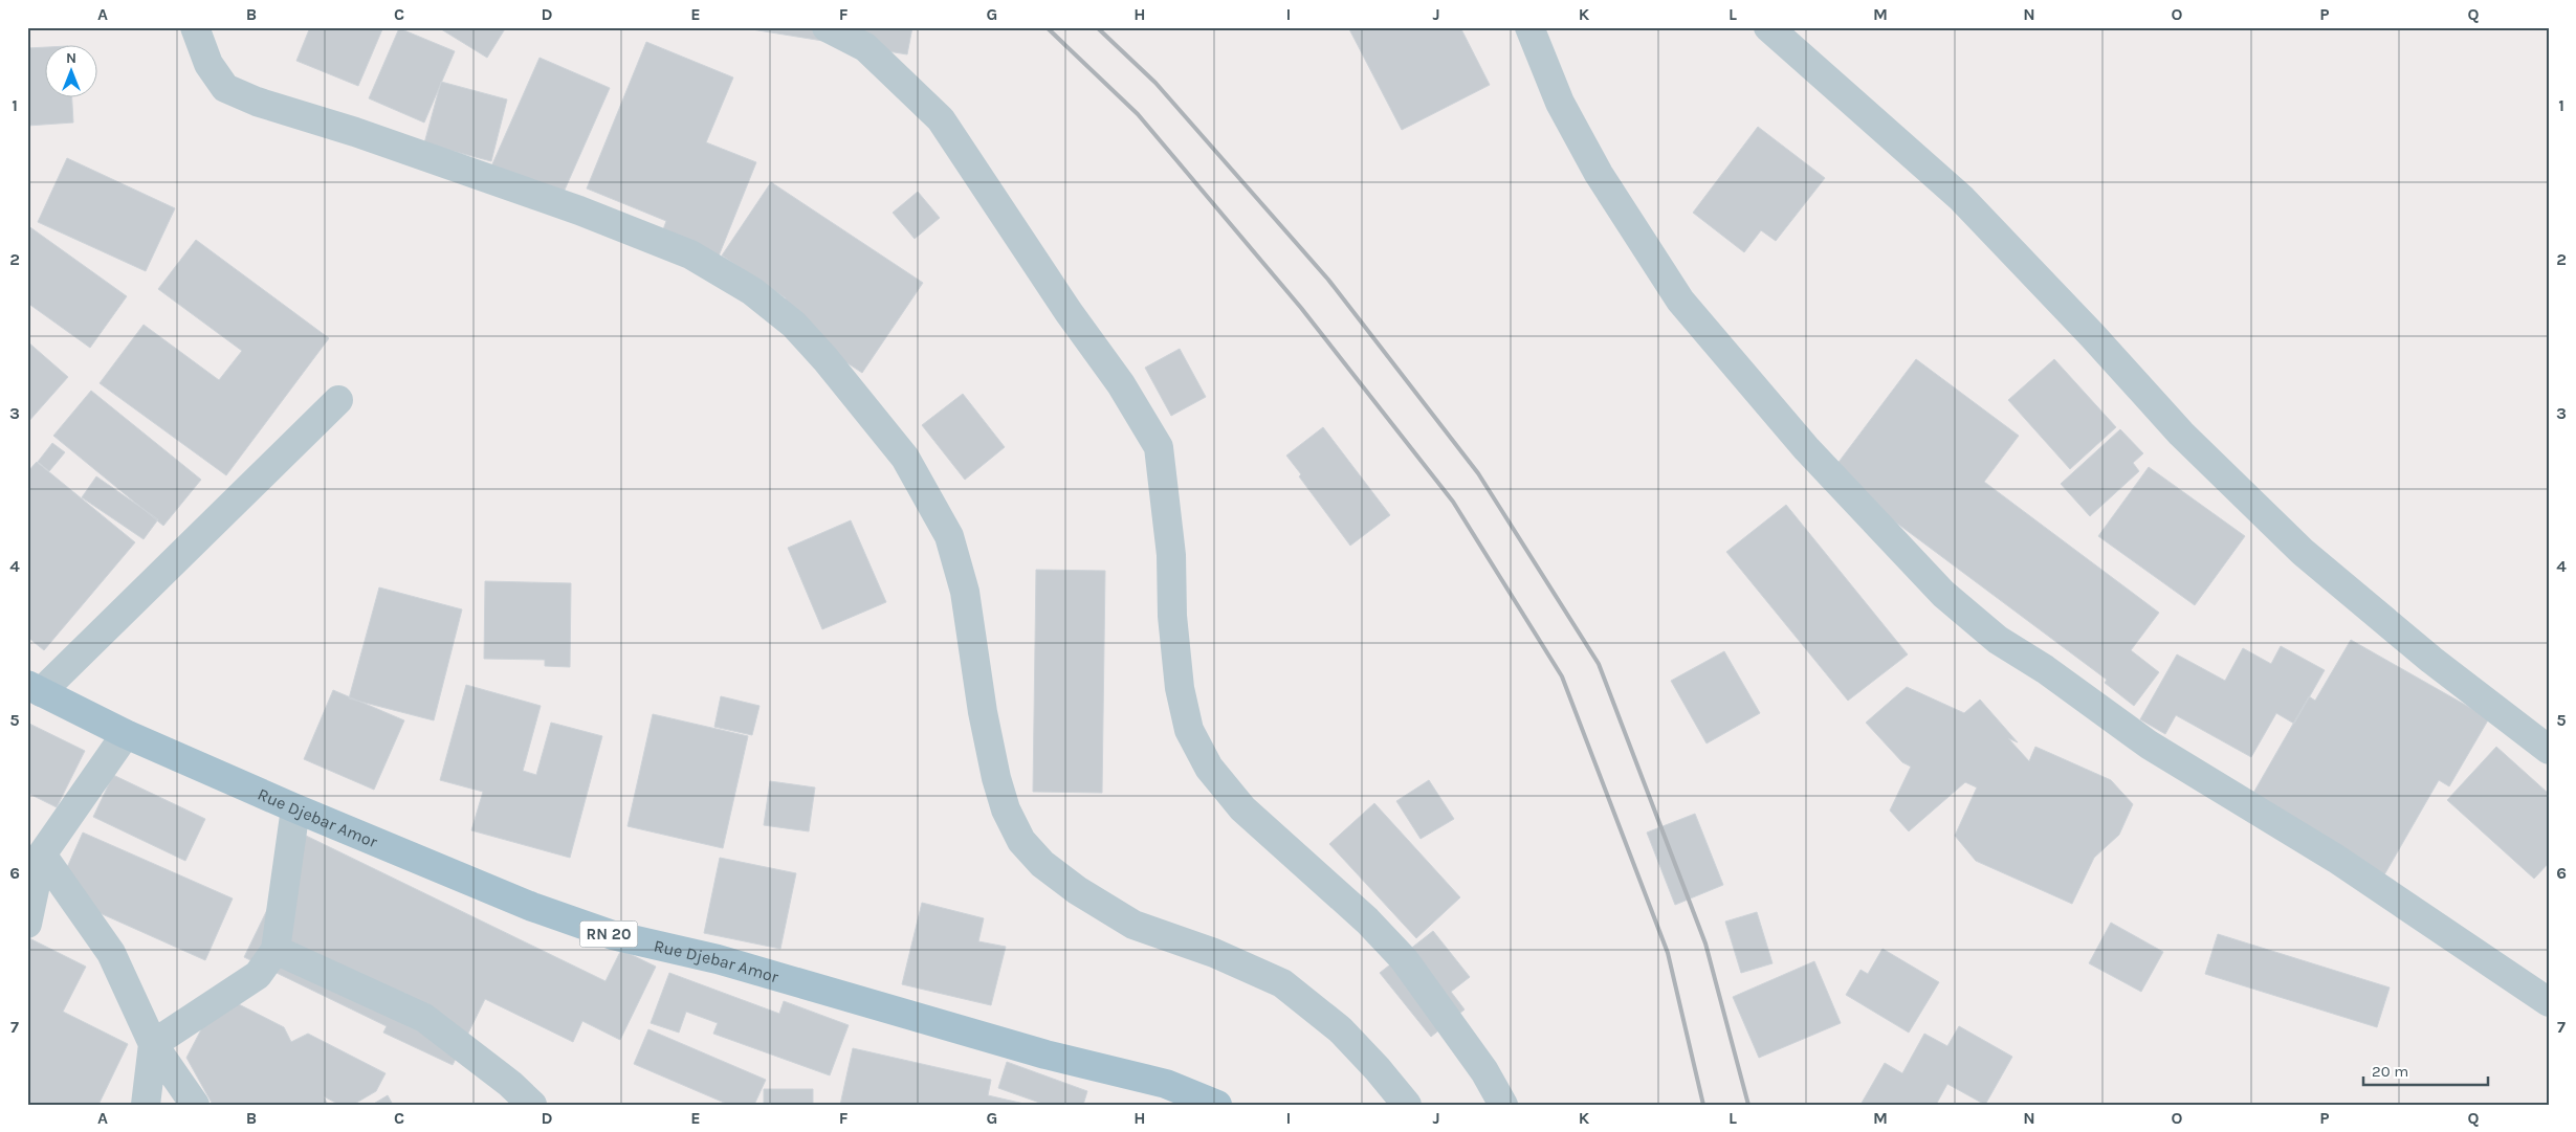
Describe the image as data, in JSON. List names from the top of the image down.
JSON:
{
  "streets": {
    "main road": ["Rue Djebar Amor", "RN 20"]
  },
  "scale_bar": "20 m",
  "north": "top",
  "grid": {
    "columns": [
      "A",
      "B",
      "C",
      "D",
      "E",
      "F",
      "G",
      "H",
      "I",
      "J",
      "K",
      "L",
      "M",
      "N",
      "O",
      "P",
      "Q"
    ],
    "rows": [
      "1",
      "2",
      "3",
      "4",
      "5",
      "6",
      "7"
    ]
  }
}
